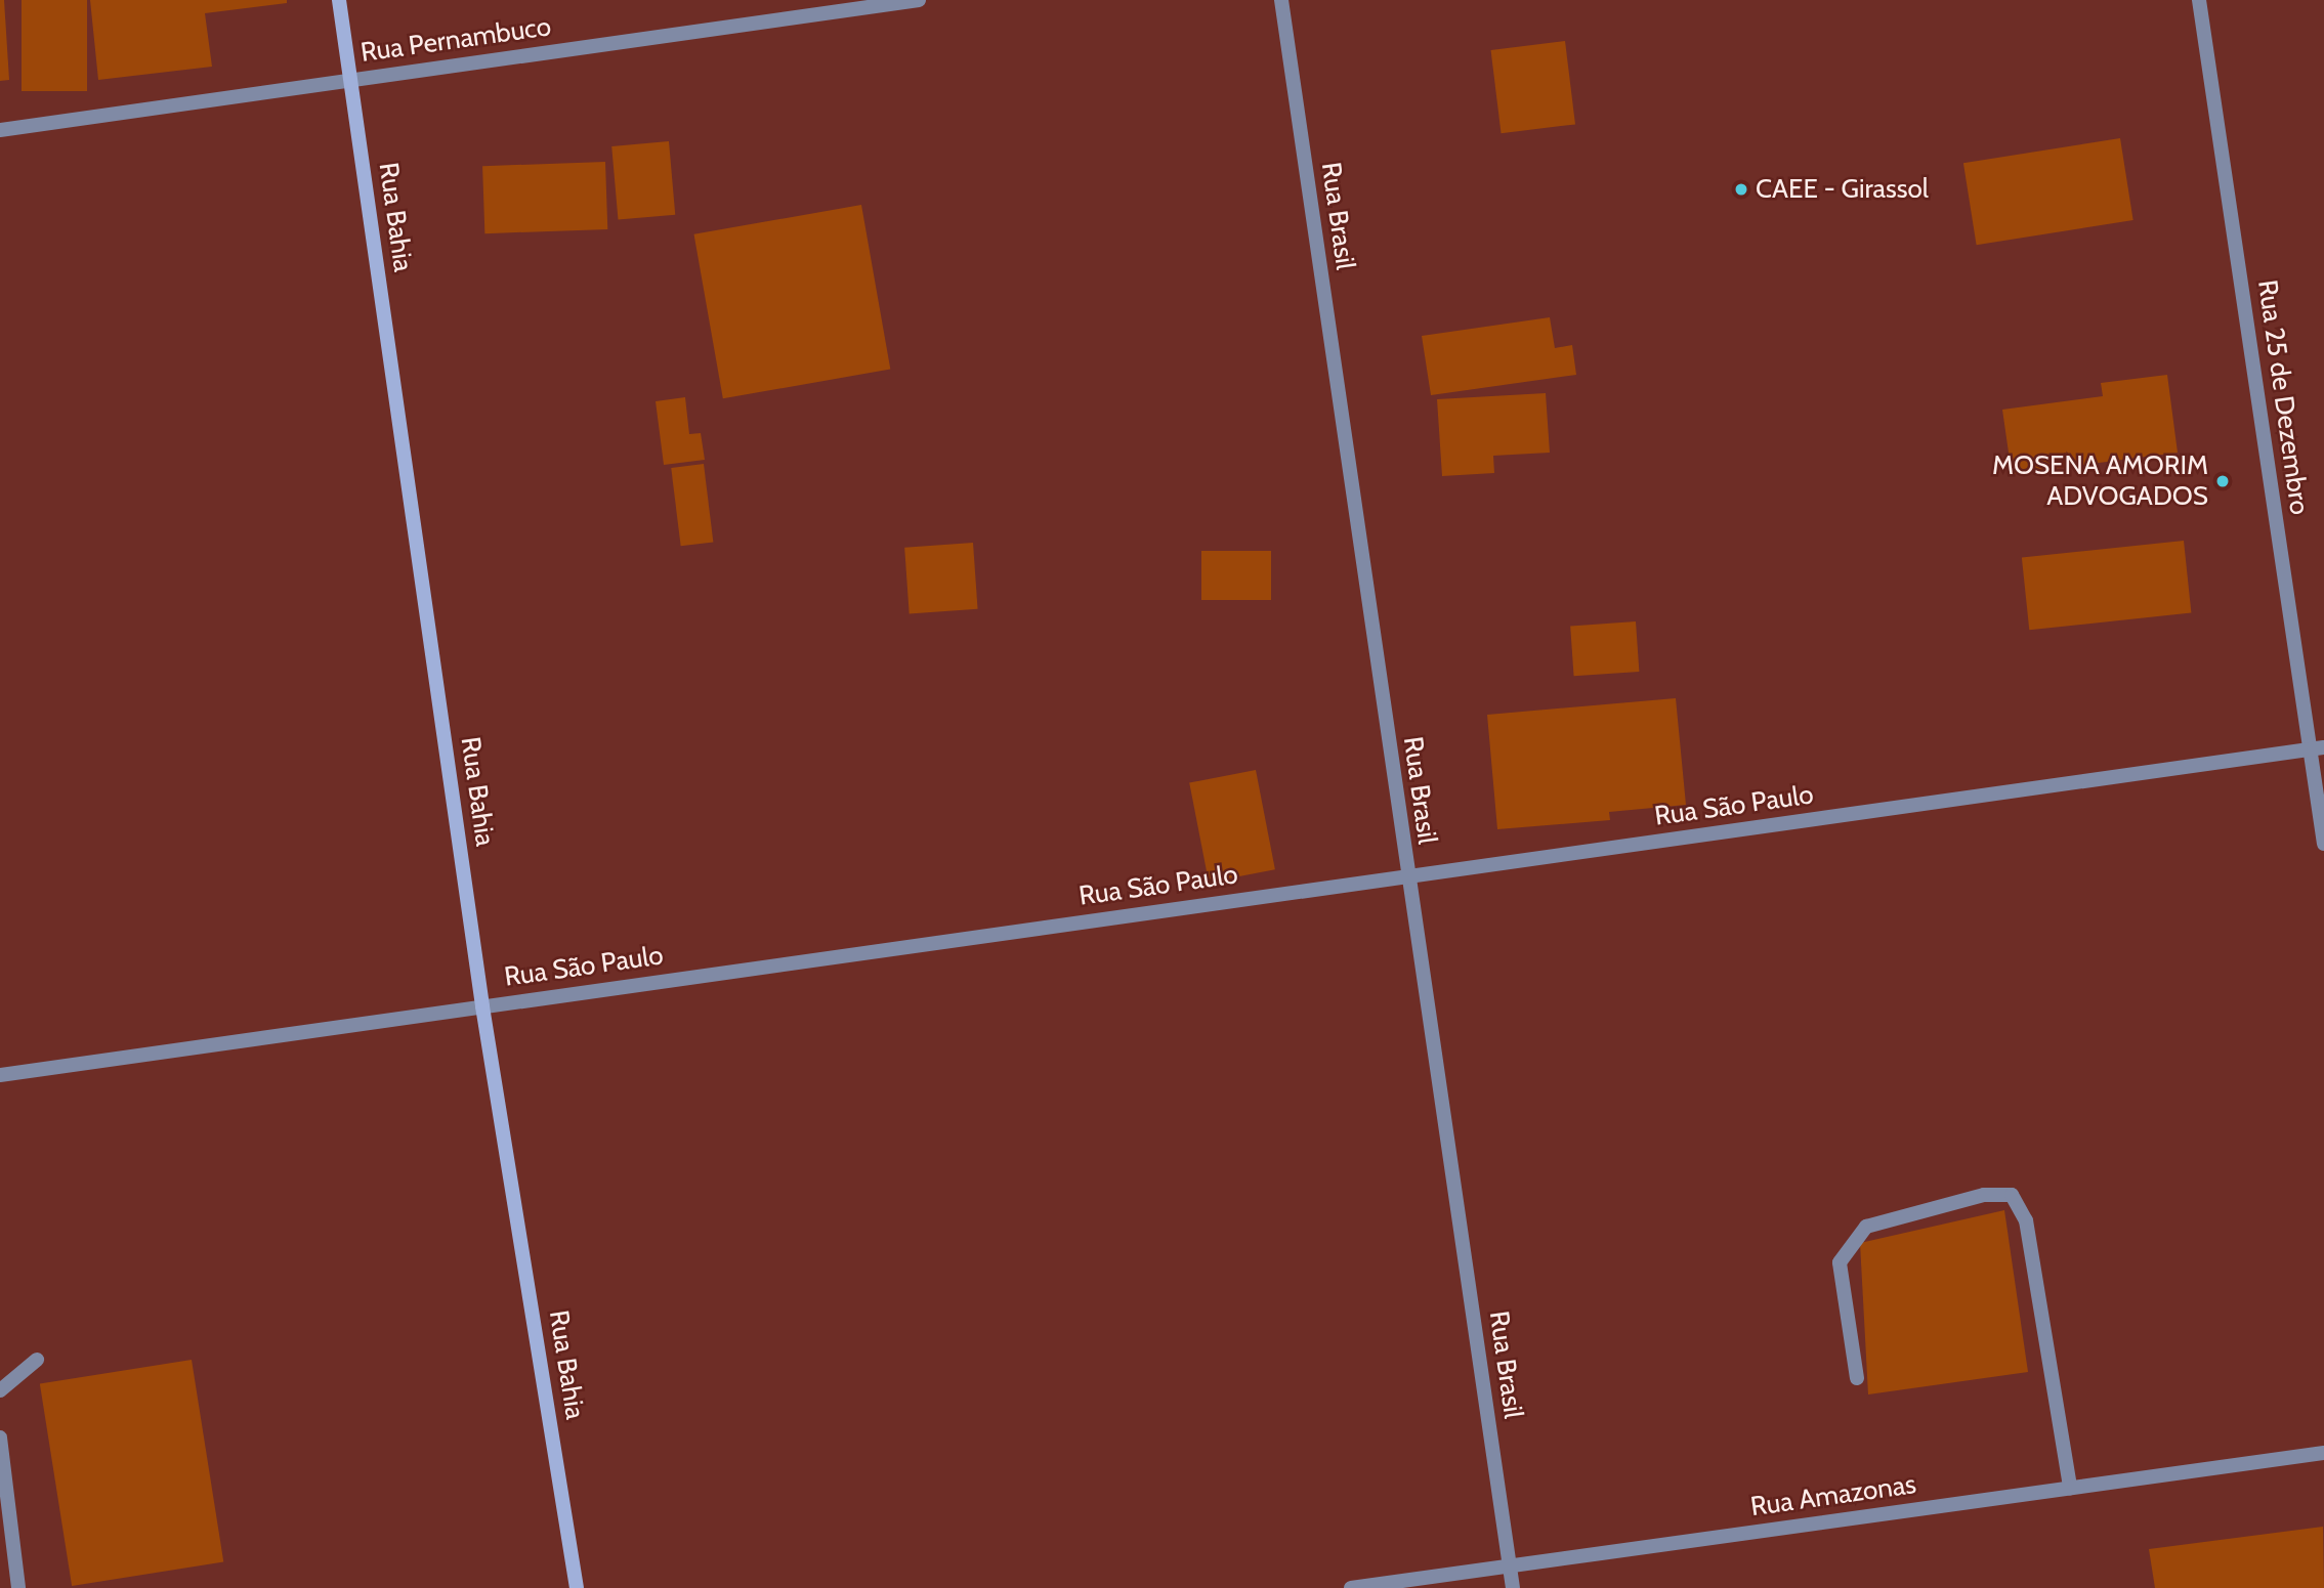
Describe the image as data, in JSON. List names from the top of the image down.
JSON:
{
  "streets": {
    "main road": ["Rua Bahia"],
    "street": [
      "Rua Pernambuco",
      "Rua Brasil",
      "Rua 25 de Dezembro",
      "Rua São Paulo",
      "Rua Amazonas"
    ]
  },
  "crossings": [
    ["Rua Pernambuco", "Rua Bahia"],
    ["Rua Brasil", "Rua São Paulo"],
    ["Rua Brasil", "Rua Amazonas"],
    ["Rua Bahia", "Rua São Paulo"],
    ["Rua 25 de Dezembro", "Rua São Paulo"]
  ],
  "places": ["CAEE - Girassol", "MOSENA AMORIM ADVOGADOS"]
}
